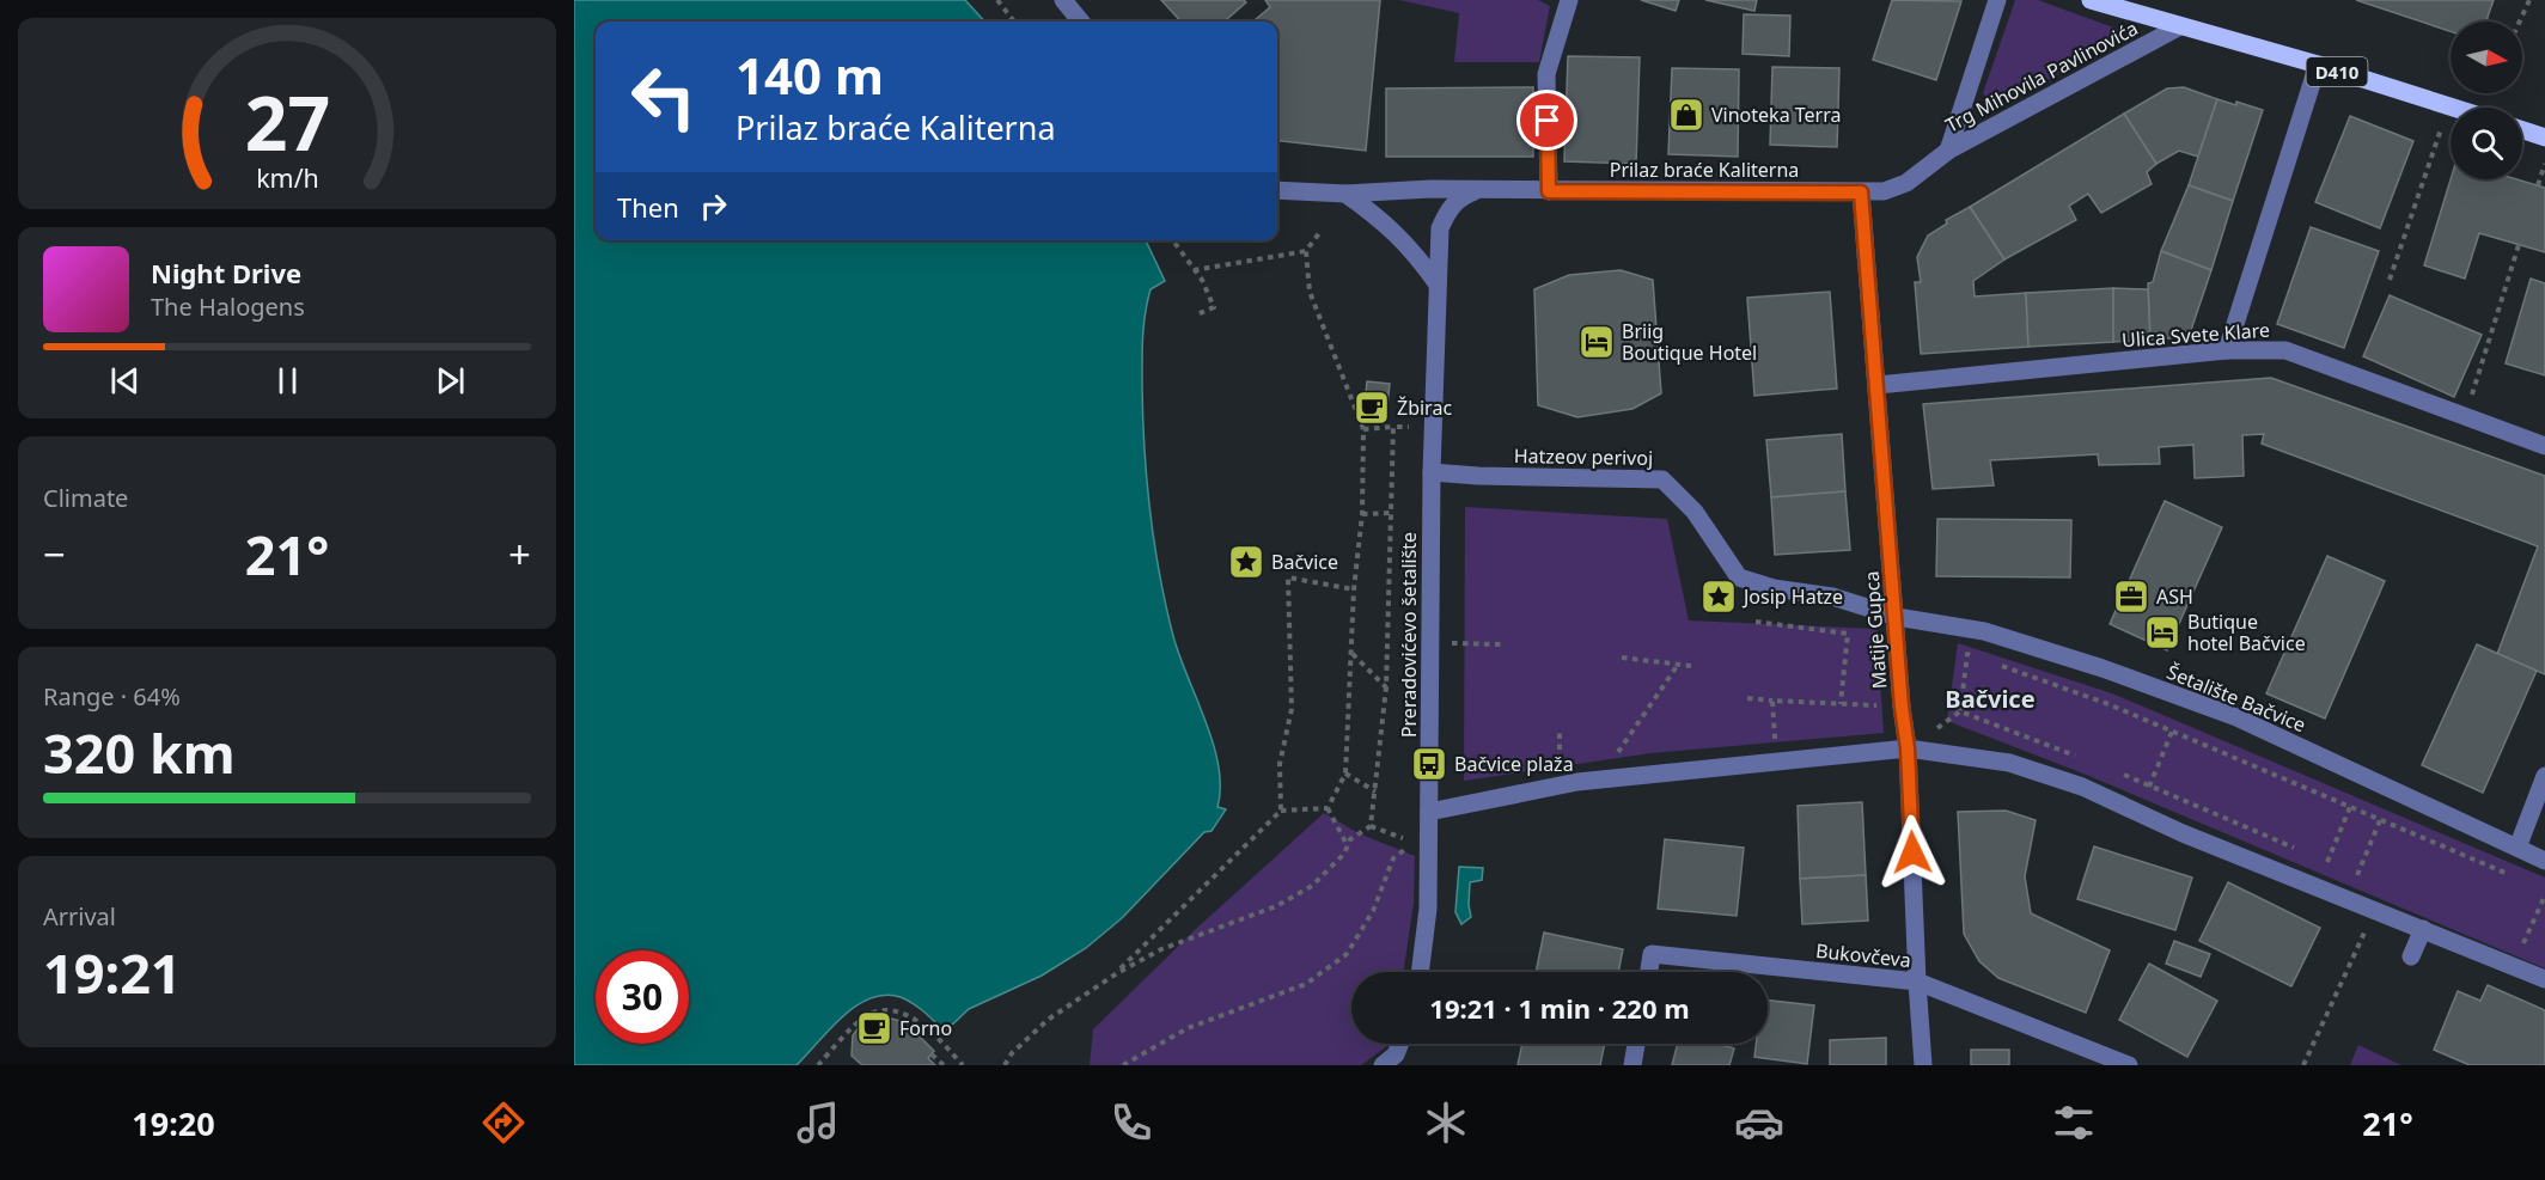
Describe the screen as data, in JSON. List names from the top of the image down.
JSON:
{
  "streets": {
    "main road": ["D410"],
    "street": [
      "Trg Mihovila Pavlinovića",
      "Prilaz braće Kaliterna",
      "Ulica Svete Klare",
      "Hatzeov perivoj",
      "Matije Gupca",
      "Preradovićevo šetalište",
      "Šetalište Bačvice",
      "Bukovčeva"
    ]
  },
  "crossings": [
    ["D410", "Trg Mihovila Pavlinovića"],
    ["Trg Mihovila Pavlinovića", "Prilaz braće Kaliterna"],
    ["Prilaz braće Kaliterna", "Matije Gupca"],
    ["Prilaz braće Kaliterna", "Preradovićevo šetalište"],
    ["Ulica Svete Klare", "Matije Gupca"],
    ["Hatzeov perivoj", "Matije Gupca"],
    ["Hatzeov perivoj", "Preradovićevo šetalište"],
    ["Hatzeov perivoj", "Šetalište Bačvice"],
    ["Matije Gupca", "Šetalište Bačvice"],
    ["Matije Gupca", "Bukovčeva"]
  ],
  "districts": ["Bačvice"],
  "places": {
    "shop": ["Vinoteka Terra"],
    "hotel": ["Briig Boutique Hotel", "Butique hotel Bačvice"],
    "cafe": ["Žbirac", "Forno"],
    "place": ["Bačvice", "Josip Hatze"],
    "office": ["ASH"],
    "bus stop": ["Bačvice plaža"]
  },
  "north": "right",
  "page": {
    "turn": ["140 m", "Prilaz braće Kaliterna"],
    "then": "Then",
    "song": ["Night Drive", "The Halogens"],
    "tile": [
      "Climate",
      ["Range · 64%", "320 km"],
      ["Arrival", "19:21"]
    ],
    "heat": ["−", "21°", "+"],
    "limit": "30",
    "trip": "19:21 · 1 min · 220 m",
    "tabs": ["19:20", "21°"],
    "gauge": ["27", "km/h"]
  }
}
